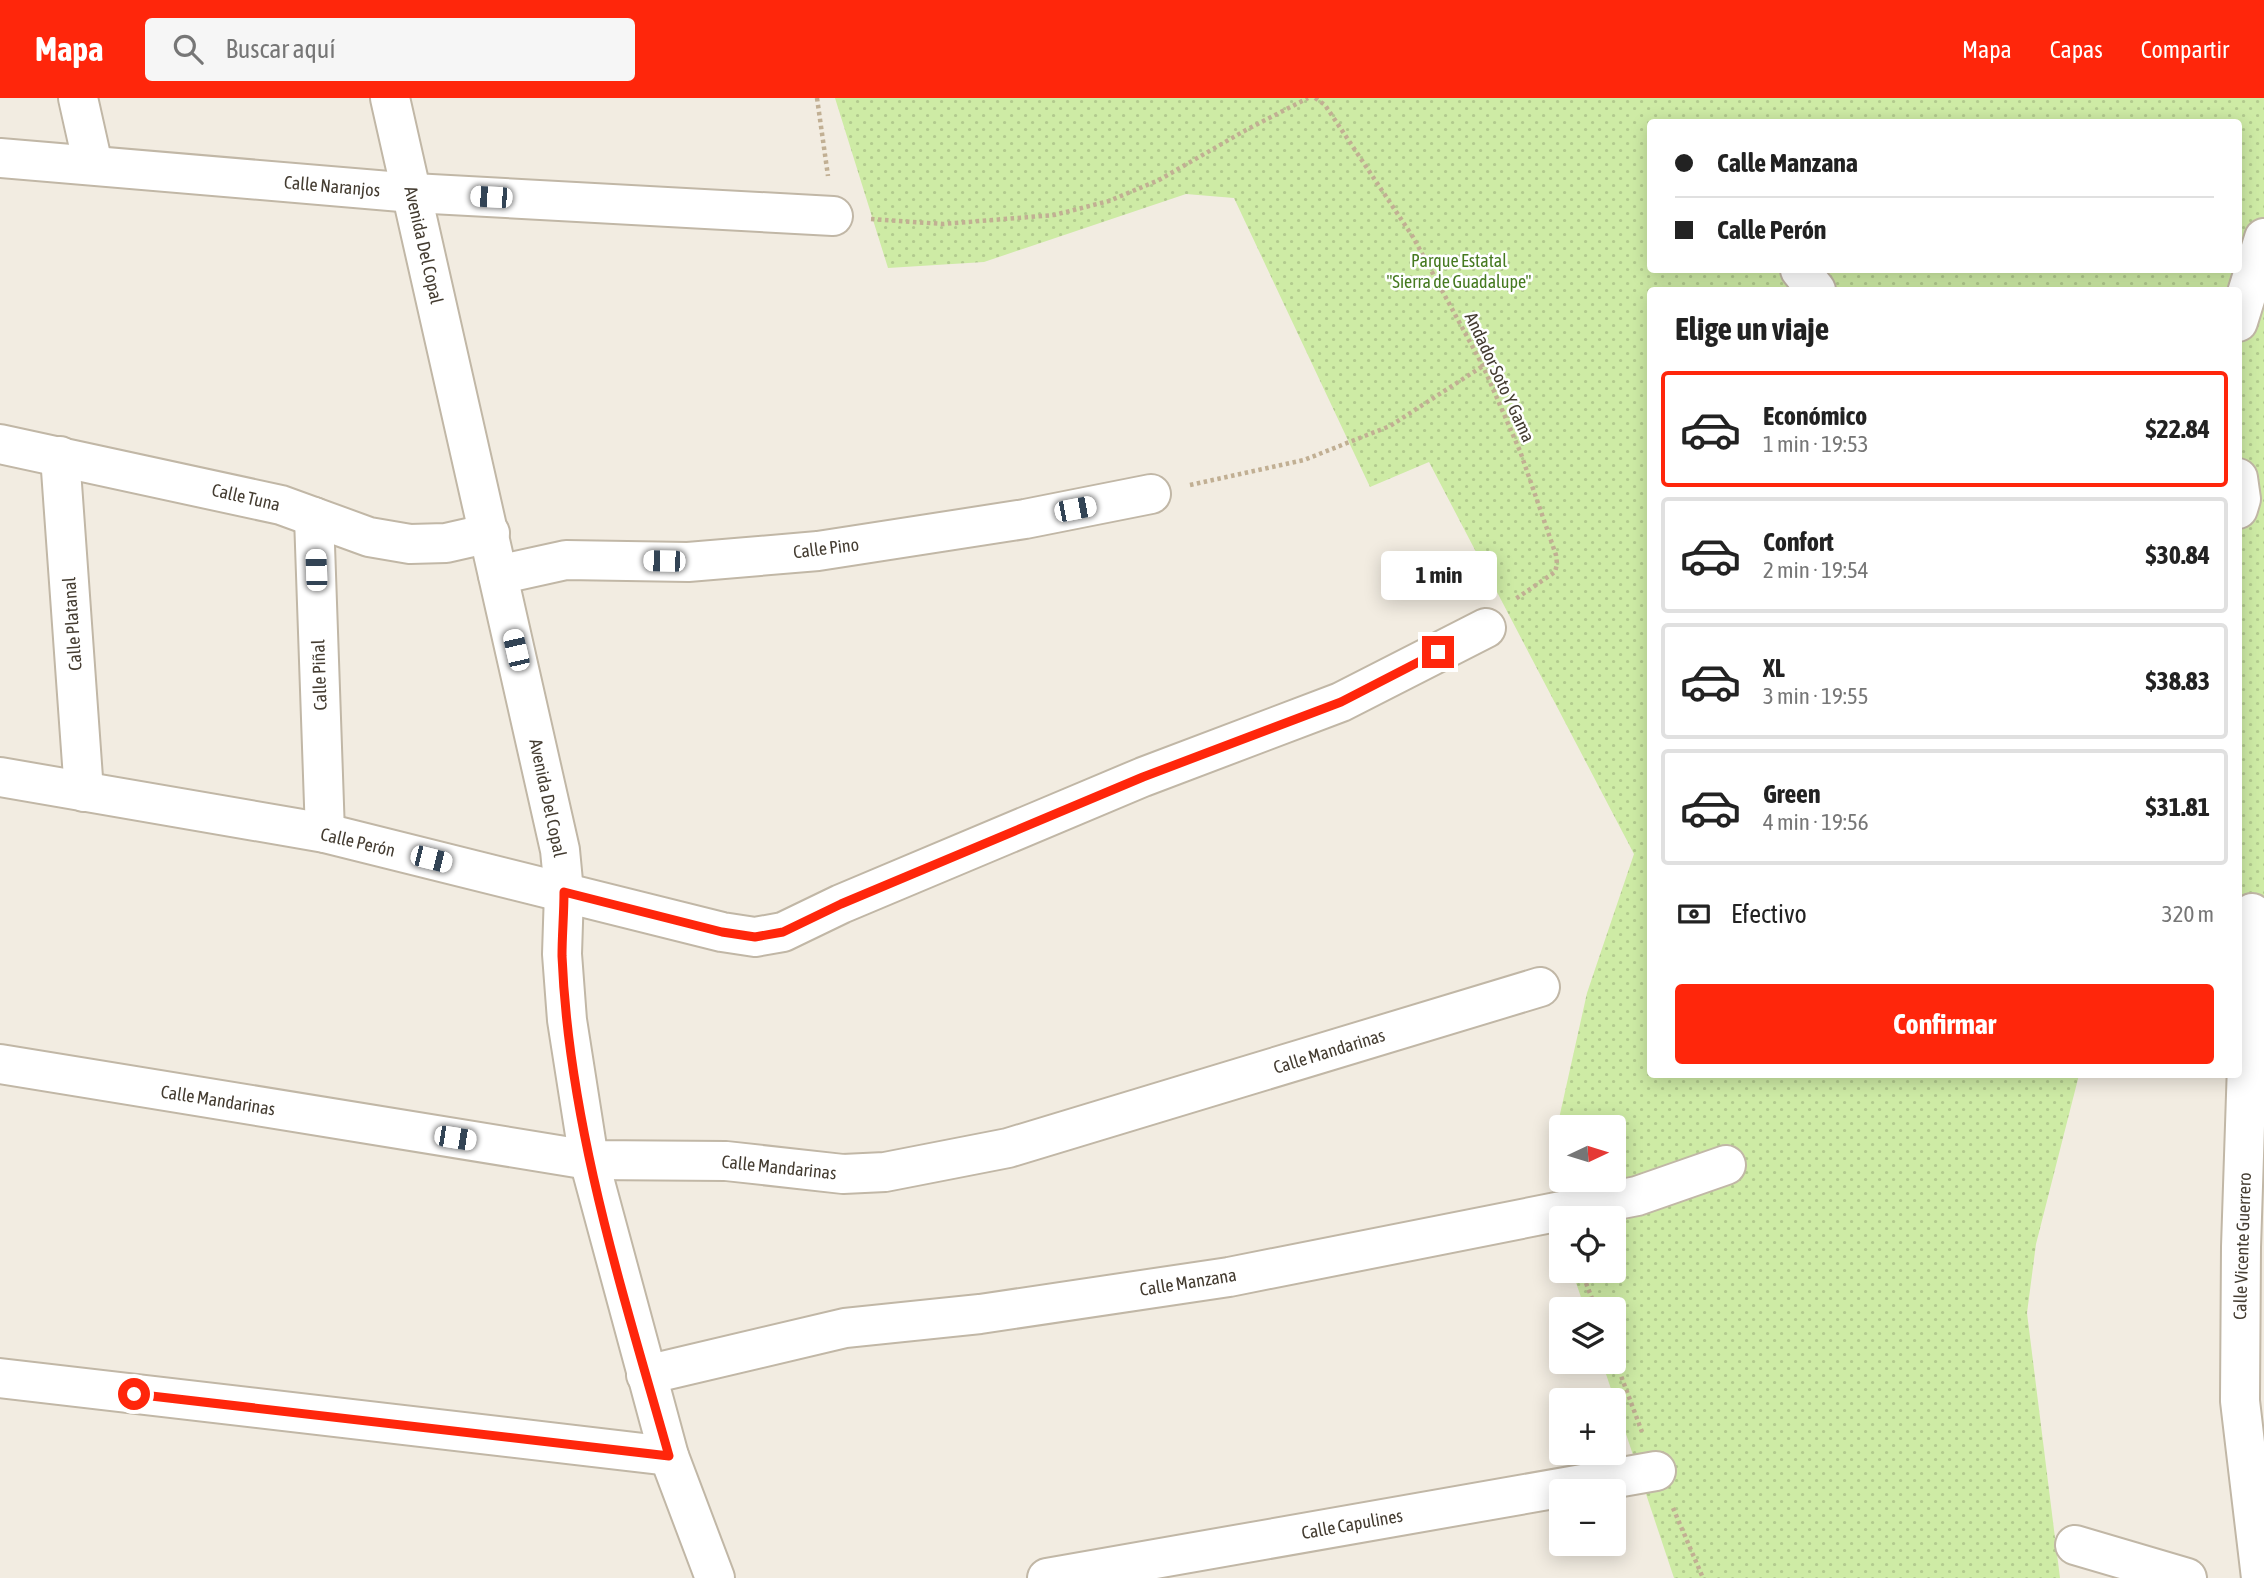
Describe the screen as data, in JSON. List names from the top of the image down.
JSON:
{
  "streets": {
    "street": [
      "Calle Naranjos",
      "Avenida Del Copal",
      "Calle Tuna",
      "Calle Pino",
      "Calle Platanal",
      "Calle Piñal",
      "Calle Perón",
      "Calle Mandarinas",
      "Calle Vicente Guerrero",
      "Calle Manzana",
      "Calle Capulines"
    ],
    "path": ["Andador Soto Y Gama"]
  },
  "crossings": [
    ["Calle Naranjos", "Avenida Del Copal"],
    ["Avenida Del Copal", "Calle Tuna"],
    ["Avenida Del Copal", "Calle Pino"],
    ["Avenida Del Copal", "Calle Perón"],
    ["Avenida Del Copal", "Calle Mandarinas"],
    ["Avenida Del Copal", "Calle Manzana"],
    ["Andador Soto Y Gama", "Calle Perón"],
    ["Calle Tuna", "Calle Platanal"],
    ["Calle Tuna", "Calle Piñal"],
    ["Calle Platanal", "Calle Perón"],
    ["Calle Piñal", "Calle Perón"]
  ],
  "parks": ["Parque Estatal \"Sierra de Guadalupe\""],
  "north": "right",
  "page": {
    "header": "Mapa",
    "search": "Buscar aquí",
    "nav": ["Mapa", "Capas", "Compartir"],
    "banner": ["Calle Manzana", "Calle Perón"],
    "heading": "Elige un viaje",
    "list": [
      {
        "name": "Económico",
        "note": "1 min · 19:53",
        "value": "$22.84"
      },
      {
        "name": "Confort",
        "note": "2 min · 19:54",
        "value": "$30.84"
      },
      {
        "name": "XL",
        "note": "3 min · 19:55",
        "value": "$38.83"
      },
      {
        "name": "Green",
        "note": "4 min · 19:56",
        "value": "$31.81"
      }
    ],
    "bubble": "1 min",
    "pay": ["Efectivo", "320 m"],
    "buttons": "Confirmar",
    "map_buttons": ["+", "−"]
  }
}
